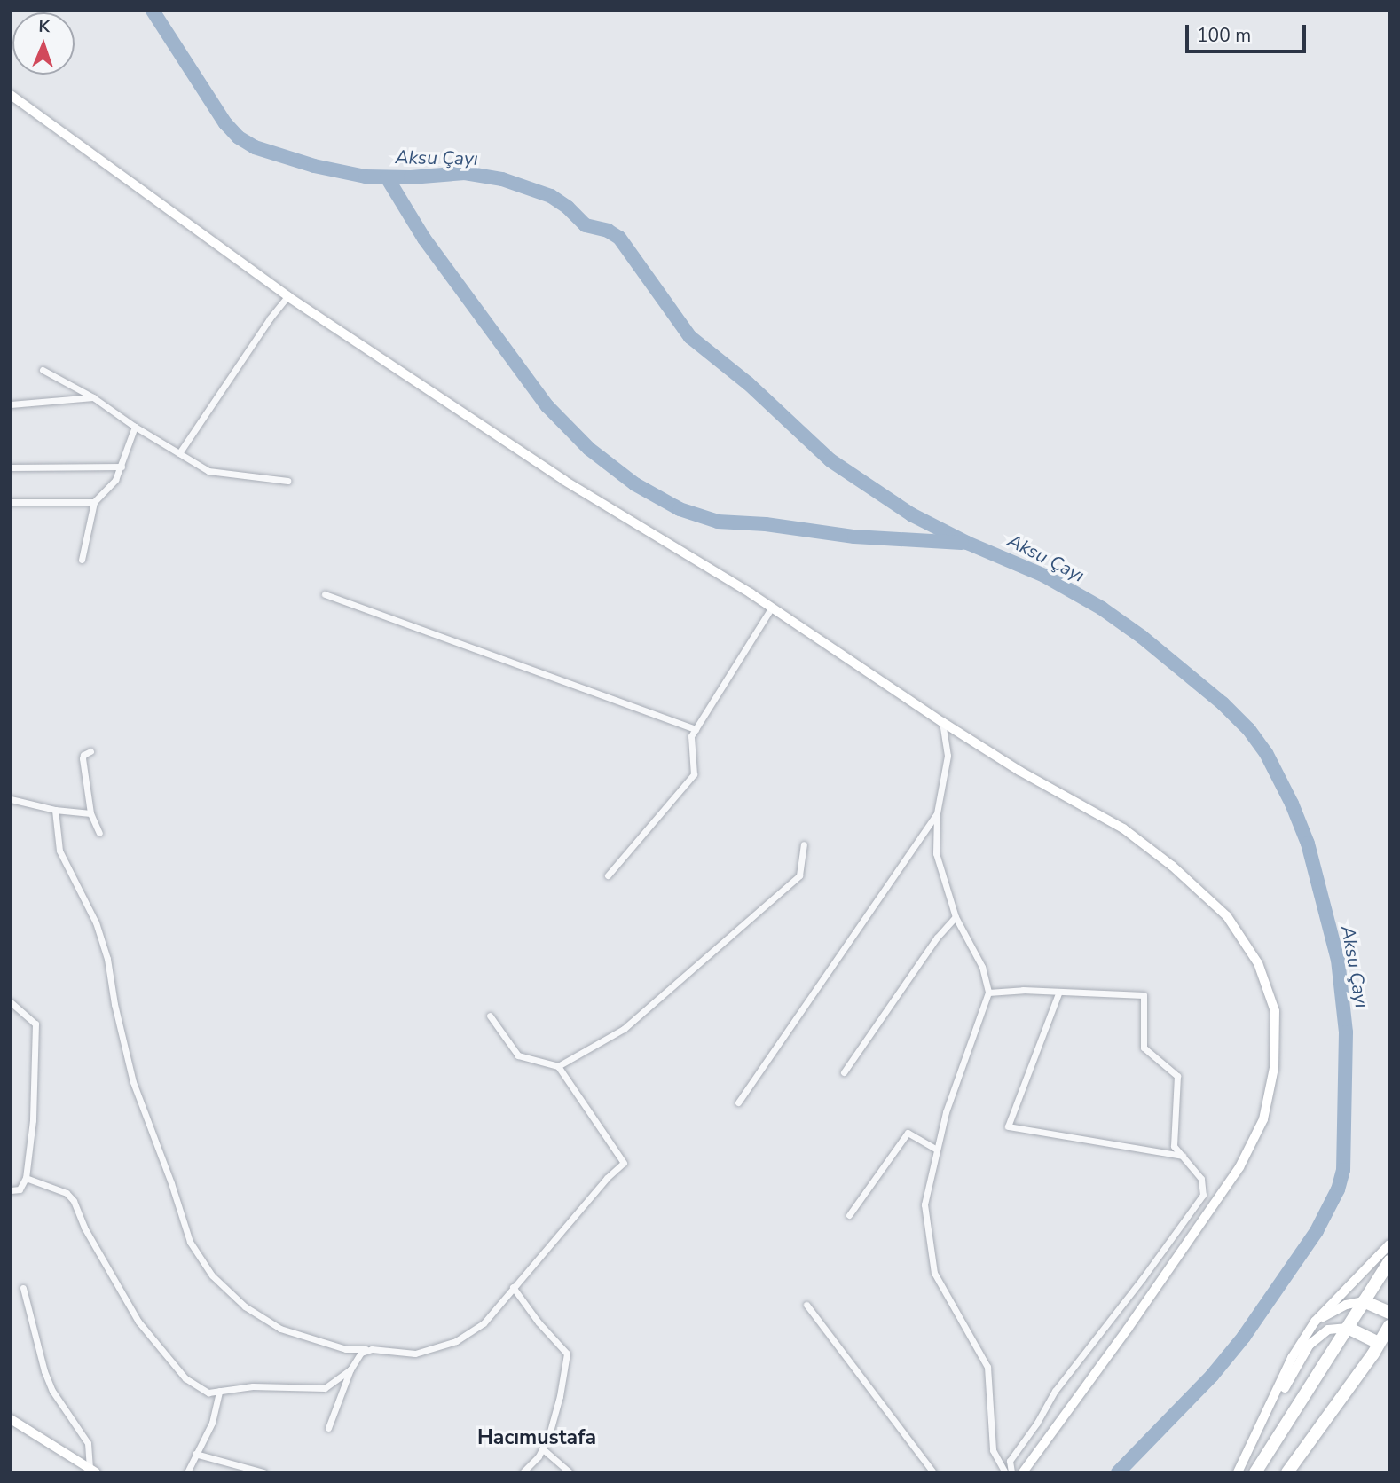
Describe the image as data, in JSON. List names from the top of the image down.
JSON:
{
  "districts": ["Hacımustafa"],
  "water": ["Aksu Çayı"],
  "scale_bar": "100 m",
  "north": "top"
}
